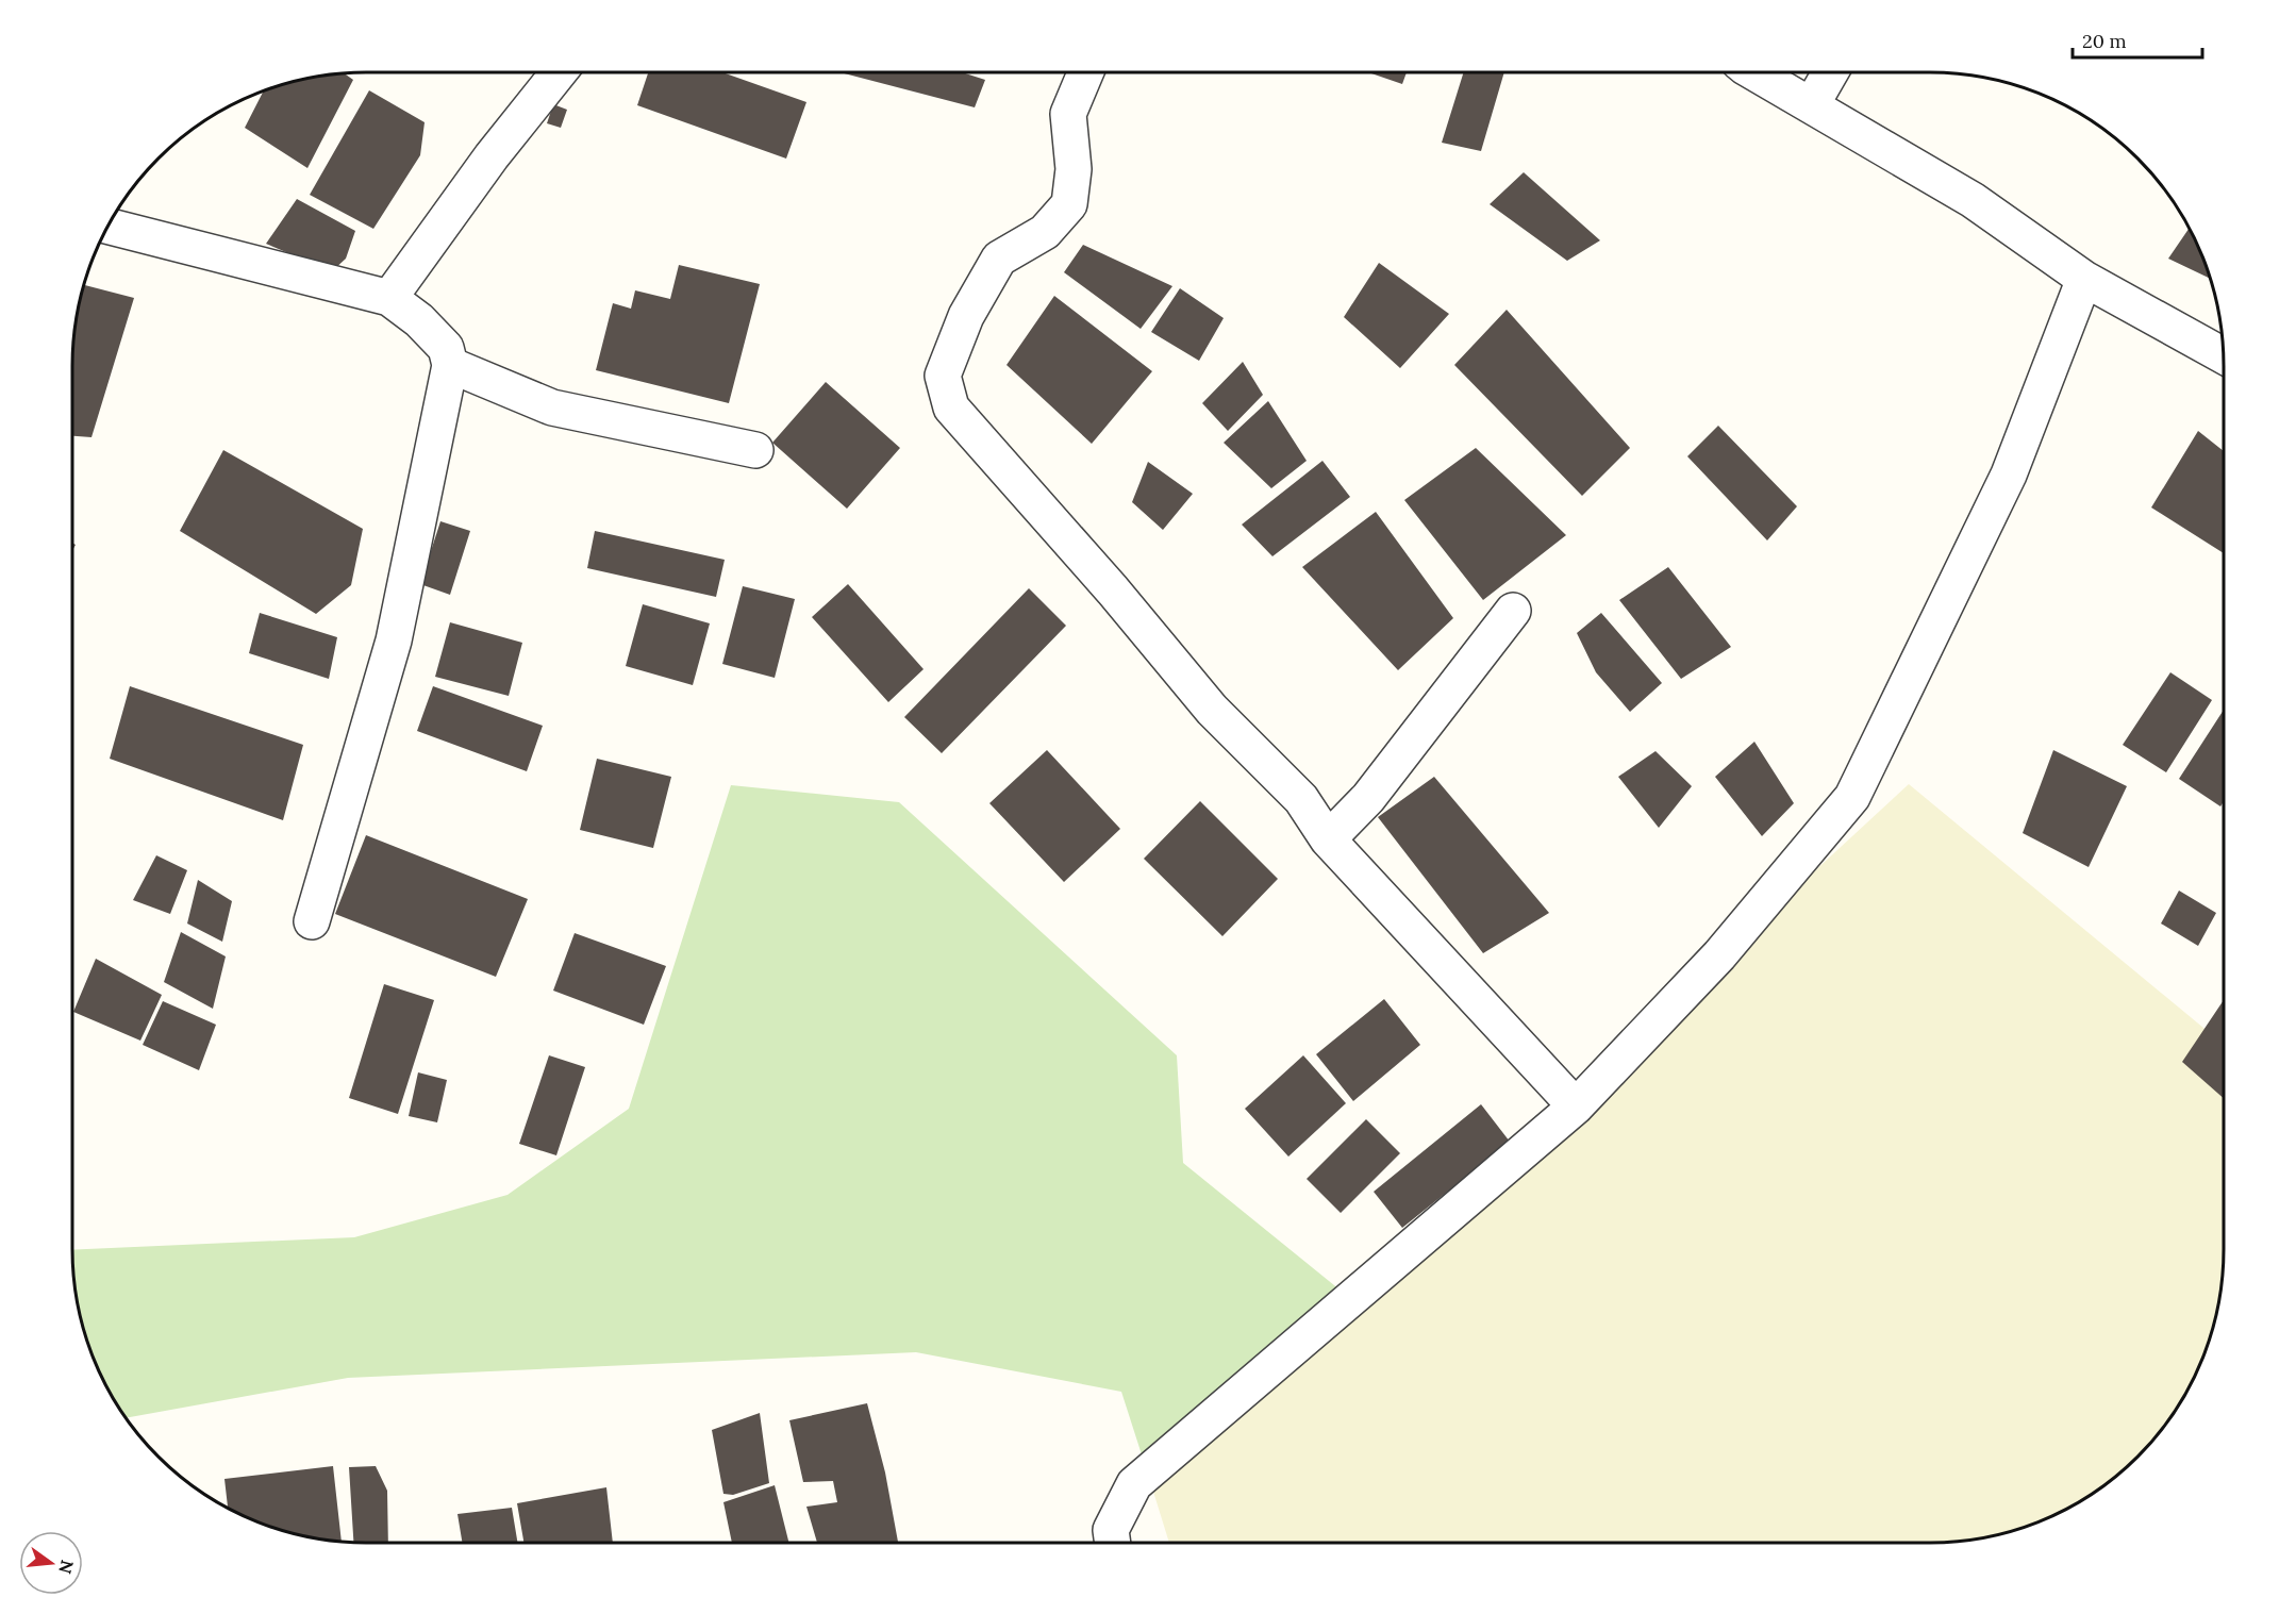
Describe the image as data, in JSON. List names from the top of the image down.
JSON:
{
  "scale_bar": "20 m",
  "north": "right"
}
